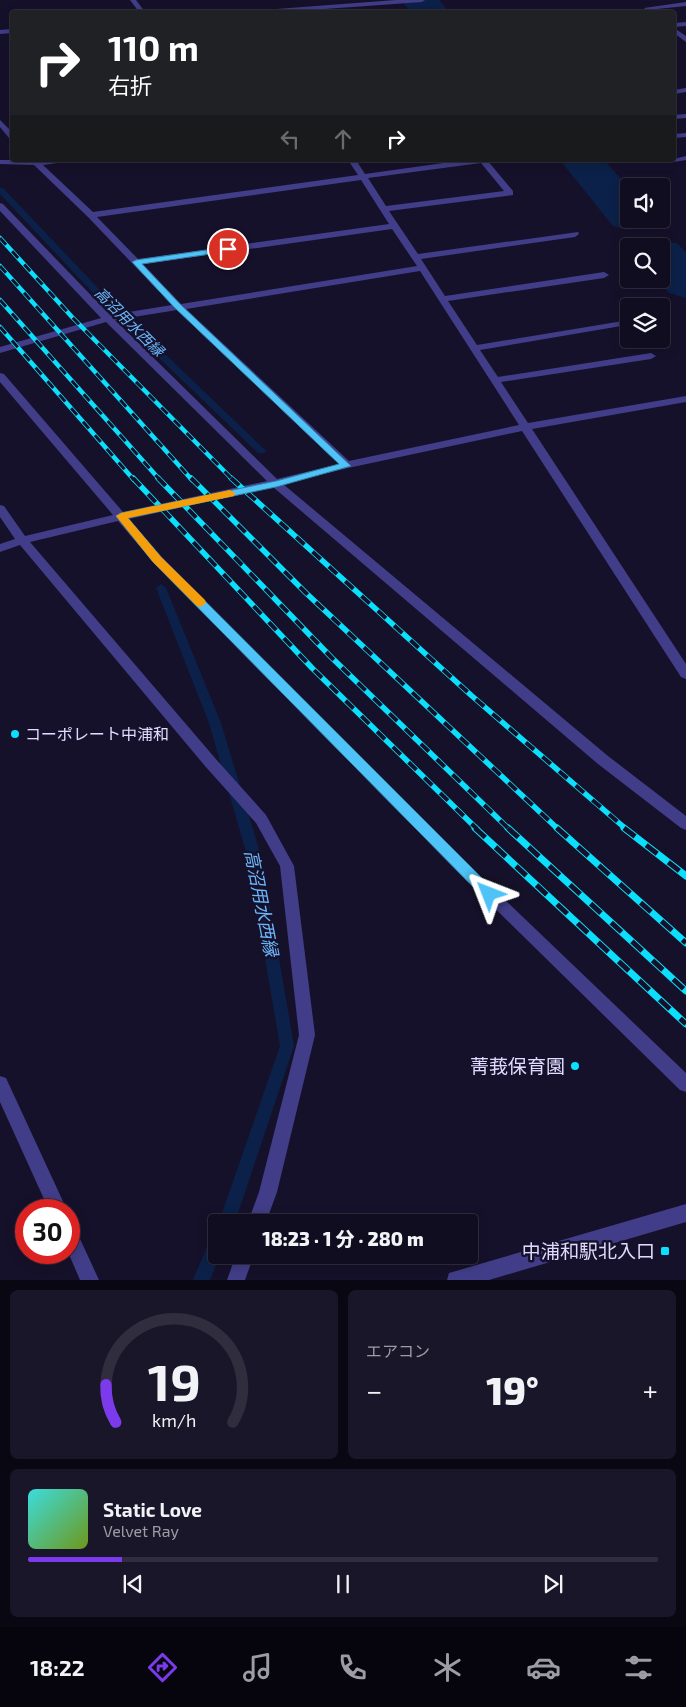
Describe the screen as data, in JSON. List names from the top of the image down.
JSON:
{
  "water": ["高沼用水西縁"],
  "places": {
    "other": ["コーポレート中浦和", "菁莪保育園"],
    "transit": ["中浦和駅北入口"]
  },
  "page": {
    "turn": ["110 m", "右折"],
    "limit": "30",
    "trip": "18:23 · 1 分 · 280 m",
    "tile": "エアコン",
    "heat": ["−", "19°", "+"],
    "song": ["Static Love", "Velvet Ray"],
    "tabs": "18:22",
    "gauge": ["19", "km/h"]
  }
}
